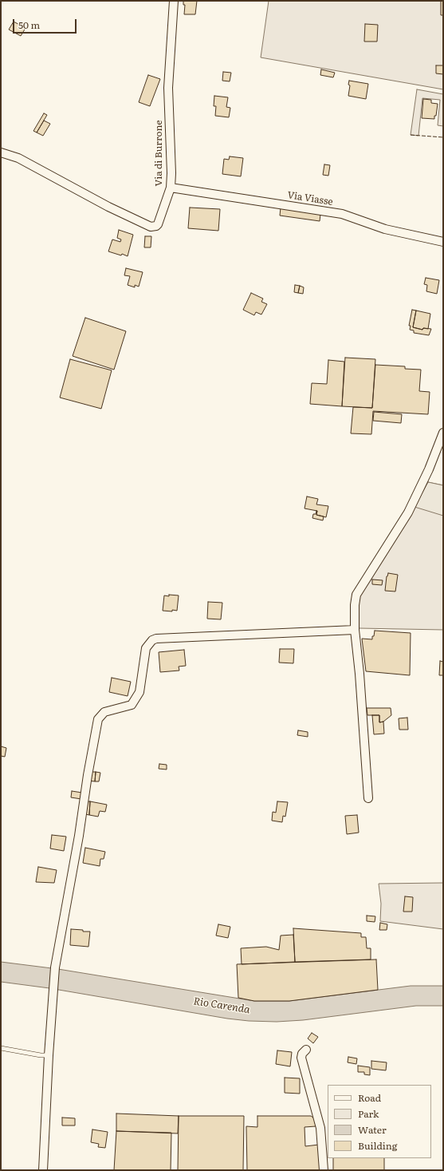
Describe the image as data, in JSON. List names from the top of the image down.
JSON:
{
  "streets": {
    "street": ["Via di Burrone", "Via Viasse"]
  },
  "crossings": [
    ["Via di Burrone", "Via Viasse"]
  ],
  "water": ["Rio Carenda"],
  "legend": [
    "Road",
    "Park",
    "Water",
    "Building"
  ],
  "scale_bar": "50 m"
}
